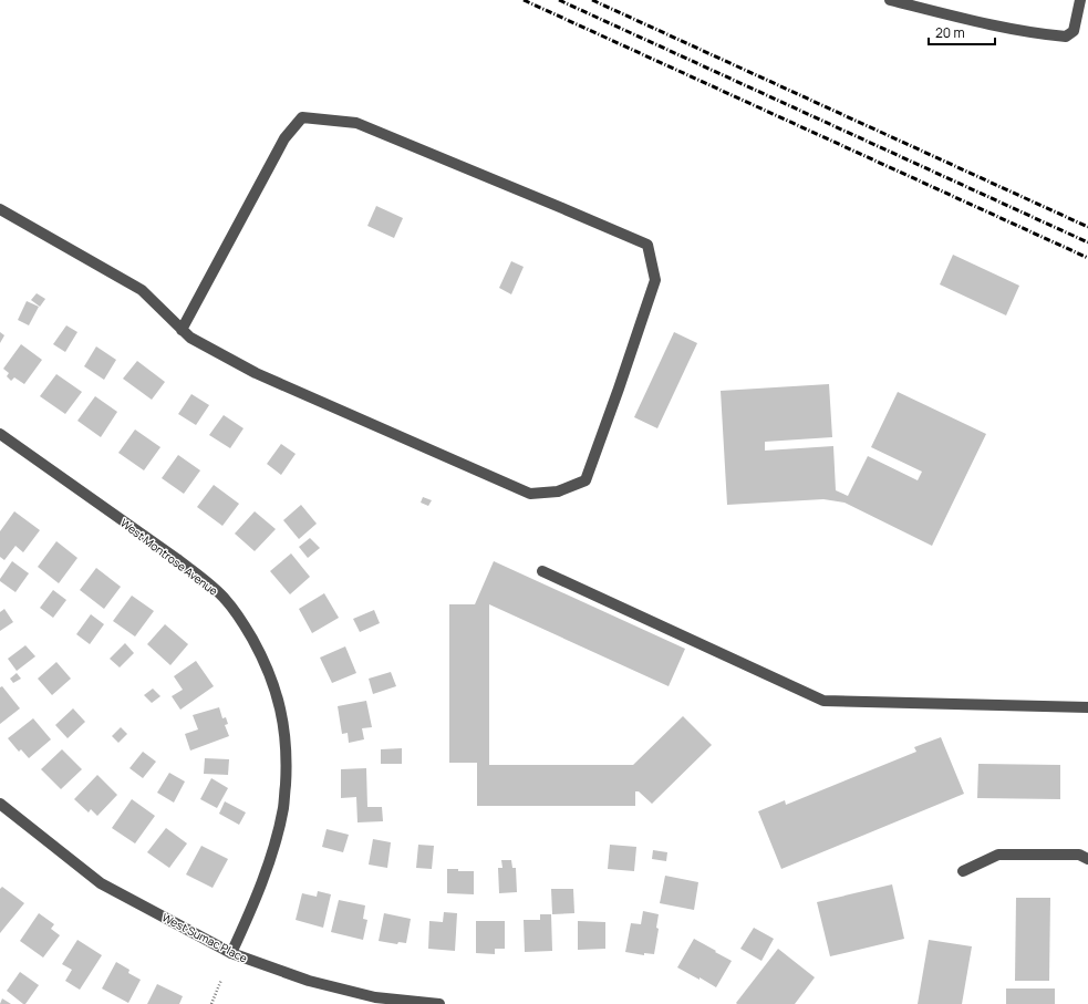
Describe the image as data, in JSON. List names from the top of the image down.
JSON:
{
  "streets": {
    "street": ["West Montrose Avenue", "West Sumac Place"]
  },
  "crossings": [
    ["West Montrose Avenue", "West Sumac Place"]
  ],
  "scale_bar": "20 m"
}
